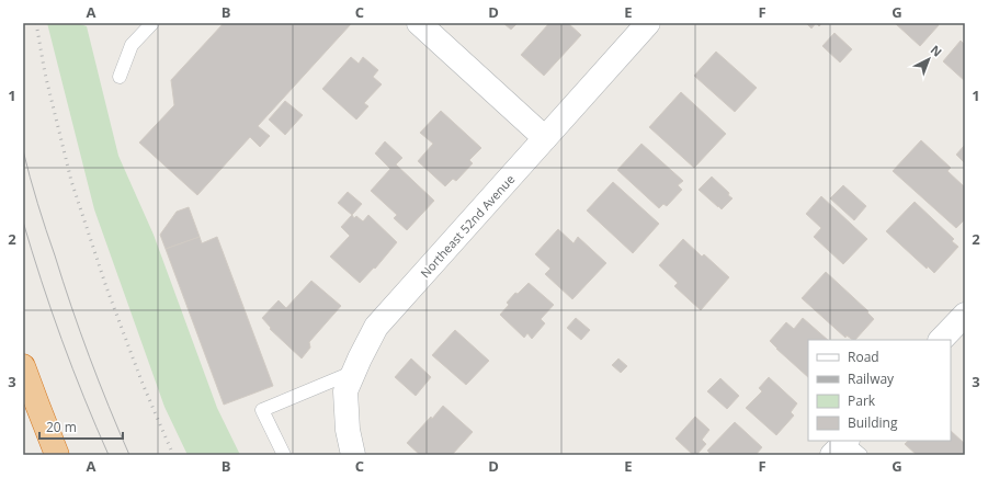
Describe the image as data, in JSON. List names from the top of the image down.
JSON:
{
  "streets": {
    "street": ["Northeast 52nd Avenue"]
  },
  "legend": [
    "Road",
    "Railway",
    "Park",
    "Building"
  ],
  "scale_bar": "20 m",
  "north": "top right",
  "grid": {
    "columns": [
      "A",
      "B",
      "C",
      "D",
      "E",
      "F",
      "G"
    ],
    "rows": ["1", "2", "3"]
  }
}
